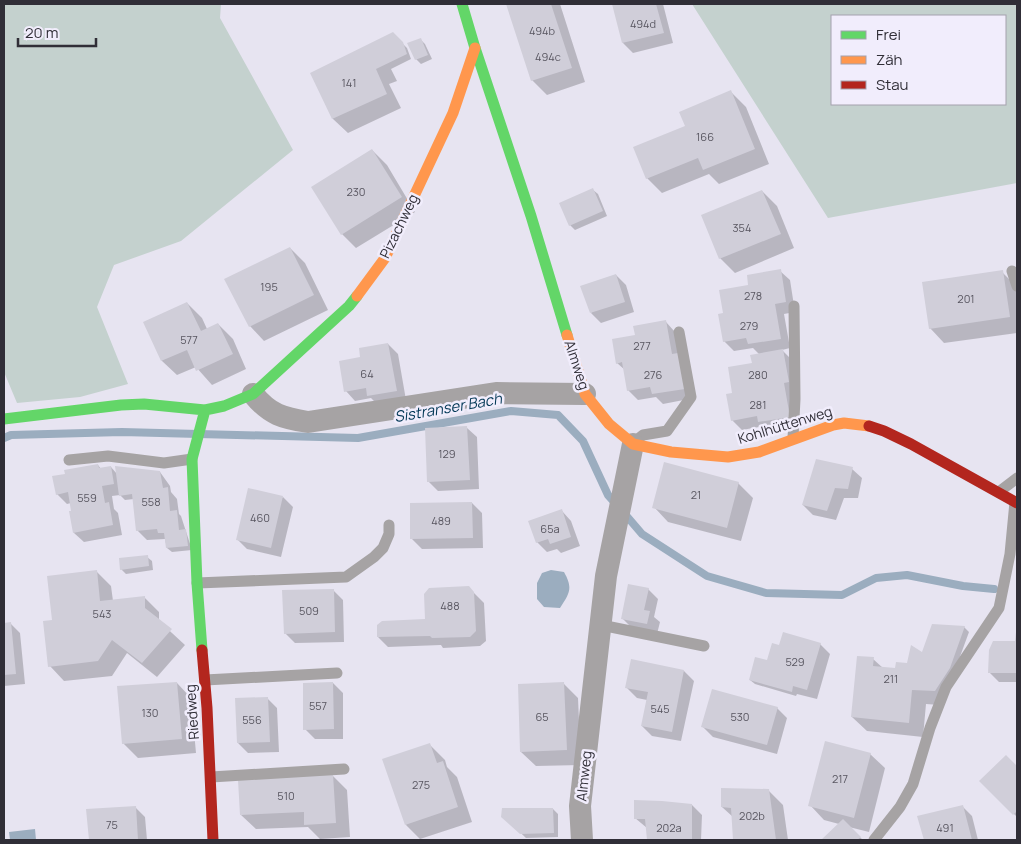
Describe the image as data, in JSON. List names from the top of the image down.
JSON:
{
  "streets": {
    "street": [
      "Pizachweg",
      "Almweg",
      "Kohlhüttenweg",
      "Riedweg"
    ]
  },
  "crossings": [
    ["Pizachweg", "Almweg"],
    ["Pizachweg", "Riedweg"],
    ["Almweg", "Kohlhüttenweg"]
  ],
  "water": ["Sistranser Bach"],
  "house_numbers": [
    "494d",
    "494b",
    "494c",
    "141",
    "166",
    "230",
    "354",
    "195",
    "278",
    "201",
    "279",
    "577",
    "277",
    "64",
    "276",
    "280",
    "281",
    "129",
    "21",
    "559",
    "558",
    "460",
    "489",
    "65a",
    "488",
    "509",
    "543",
    "529",
    "211",
    "557",
    "545",
    "130",
    "65",
    "530",
    "556",
    "217",
    "275",
    "510",
    "202b",
    "75",
    "202a",
    "491"
  ],
  "legend": ["Frei", "Zäh", "Stau"],
  "scale_bar": "20 m"
}
